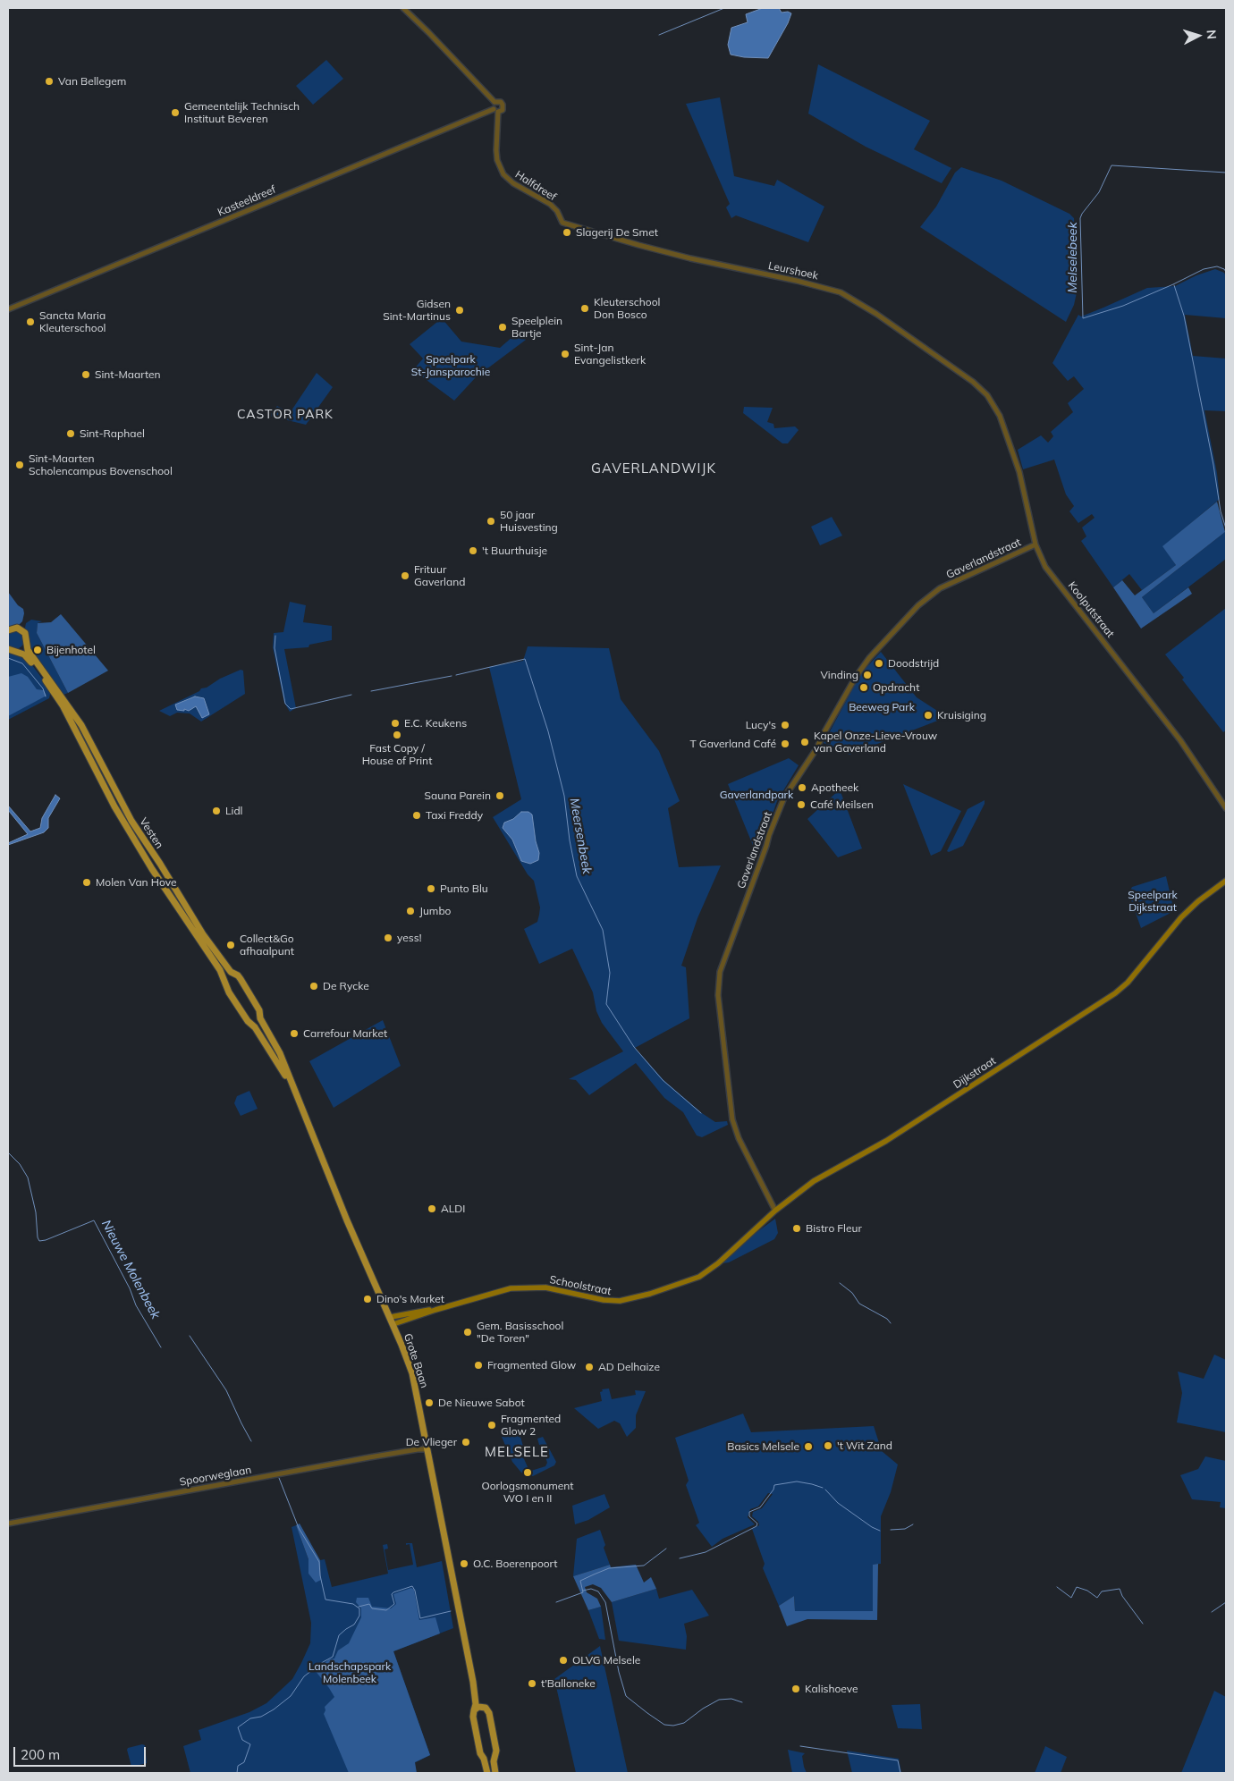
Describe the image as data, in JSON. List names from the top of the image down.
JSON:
{
  "streets": {
    "main road": [
      "Vesten",
      "Dijkstraat",
      "Schoolstraat",
      "Grote Baan"
    ],
    "street": [
      "Halfdreef",
      "Kasteeldreef",
      "Leurshoek",
      "Gaverlandstraat",
      "Koolputstraat",
      "Spoorweglaan"
    ]
  },
  "crossings": [
    ["Halfdreef", "Kasteeldreef"],
    ["Halfdreef", "Leurshoek"],
    ["Leurshoek", "Koolputstraat"],
    ["Gaverlandstraat", "Koolputstraat"],
    ["Gaverlandstraat", "Dijkstraat"],
    ["Vesten", "Grote Baan"],
    ["Dijkstraat", "Schoolstraat"],
    ["Schoolstraat", "Grote Baan"],
    ["Grote Baan", "Spoorweglaan"]
  ],
  "districts": ["CASTOR PARK", "GAVERLANDWIJK", "MELSELE"],
  "water": ["Melselebeek", "Meersenbeek", "Nieuwe Molenbeek"],
  "parks": [
    "Speelpark St-Jansparochie",
    "Beeweg Park",
    "Gaverlandpark",
    "Speelpark Dijkstraat",
    "Landschapspark Molenbeek"
  ],
  "places": [
    "Van Bellegem",
    "Gemeentelijk Technisch Instituut Beveren",
    "Slagerij De Smet",
    "Kleuterschool Don Bosco",
    "Gidsen Sint-Martinus",
    "Sancta Maria Kleuterschool",
    "Speelplein Bartje",
    "Sint-Jan Evangelistkerk",
    "Sint-Maarten",
    "Sint-Raphael",
    "Sint-Maarten Scholencampus Bovenschool",
    "50 jaar Huisvesting",
    "'t Buurthuisje",
    "Frituur Gaverland",
    "Bijenhotel",
    "Doodstrijd",
    "Vinding",
    "Opdracht",
    "Kruisiging",
    "E.C. Keukens",
    "Lucy's",
    "Fast Copy / House of Print",
    "Kapel Onze-Lieve-Vrouw van Gaverland",
    "T Gaverland Café",
    "Apotheek",
    "Sauna Parein",
    "Café Meilsen",
    "Lidl",
    "Taxi Freddy",
    "Molen Van Hove",
    "Punto Blu",
    "Jumbo",
    "yess!",
    "Collect&Go afhaalpunt",
    "De Rycke",
    "Carrefour Market",
    "ALDI",
    "Bistro Fleur",
    "Dino's Market",
    "Gem. Basisschool \"De Toren\"",
    "Fragmented Glow",
    "AD Delhaize",
    "De Nieuwe Sabot",
    "Fragmented Glow 2",
    "De Vlieger",
    "'t Wit Zand",
    "Basics Melsele",
    "Oorlogsmonument WO I en II",
    "O.C. Boerenpoort",
    "OLVG Melsele",
    "t'Balloneke",
    "Kalishoeve"
  ],
  "scale_bar": "200 m",
  "north": "right"
}
